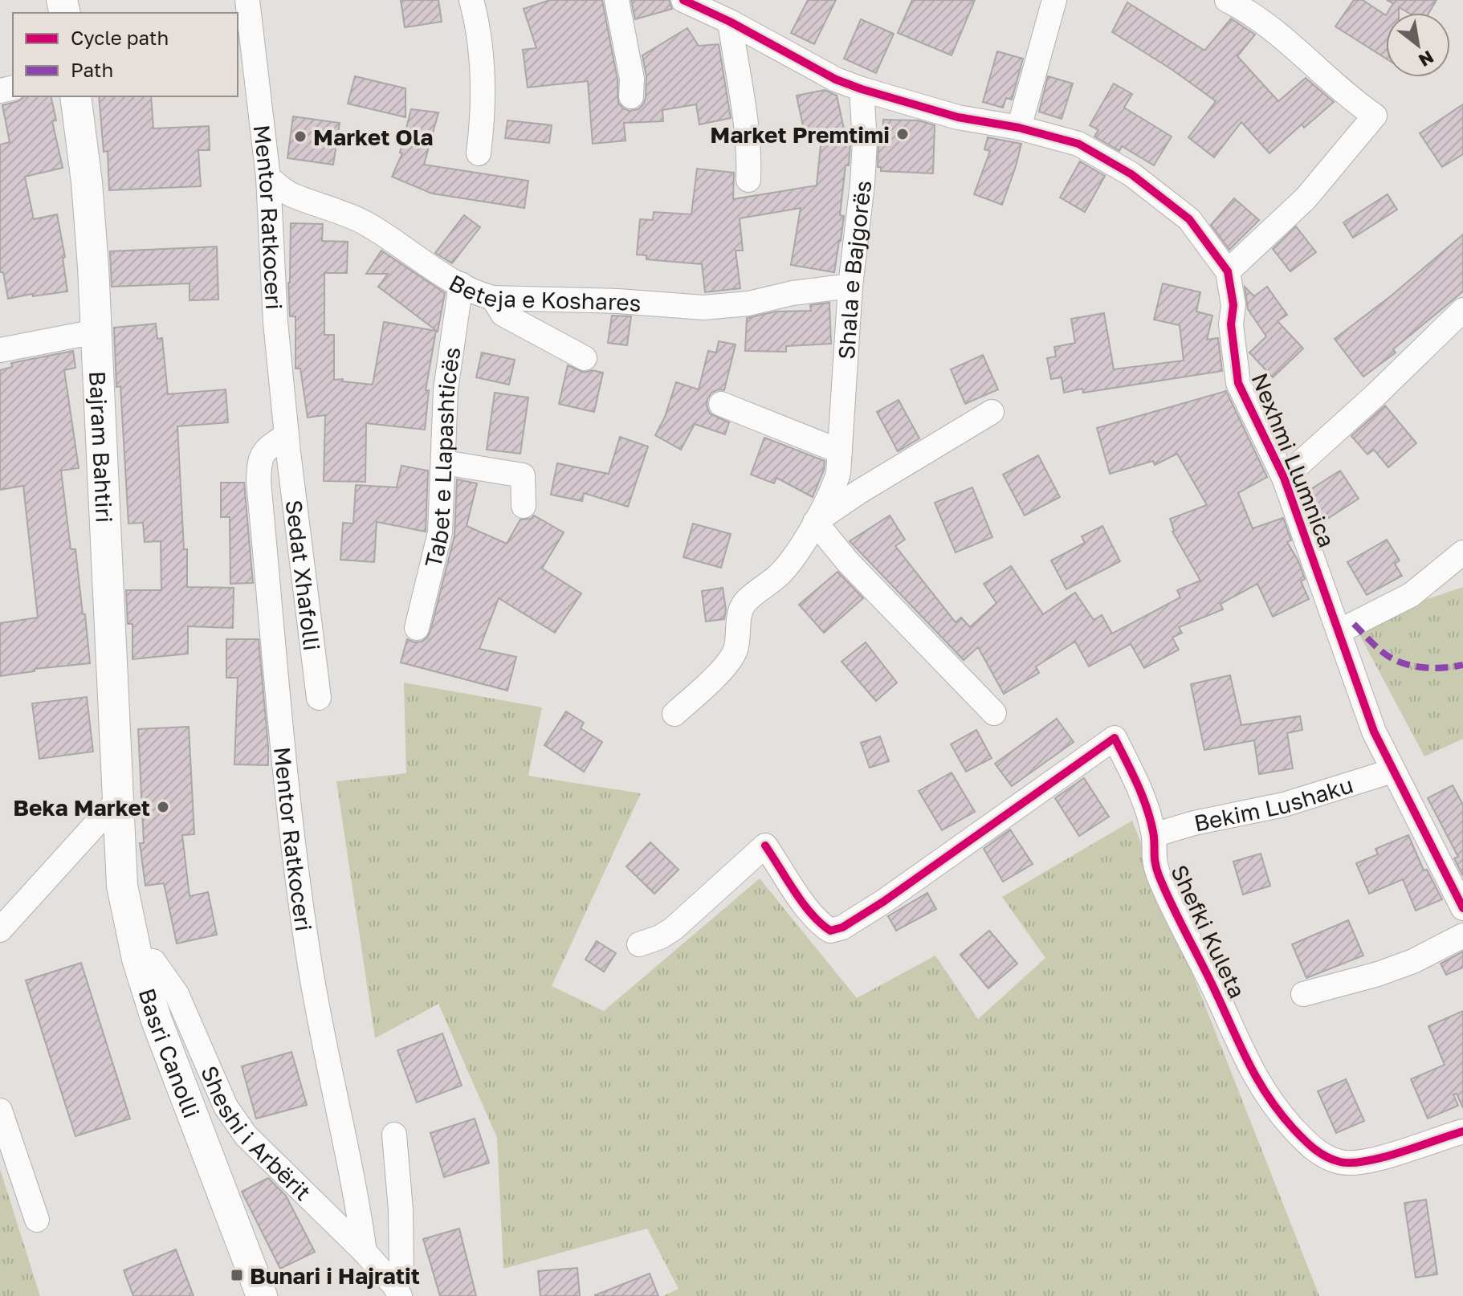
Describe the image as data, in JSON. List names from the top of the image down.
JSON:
{
  "streets": {
    "main road": ["Bajram Bahtiri", "Basri Canolli"],
    "street": [
      "Mentor Ratkoceri",
      "Shala e Bajgorës",
      "Beteja e Koshares",
      "Tabet e Llapashticës",
      "Nexhmi Llumnica",
      "Sedat Xhafolli",
      "Bekim Lushaku",
      "Shefki Kuleta",
      "Sheshi i Arbërit"
    ]
  },
  "crossings": [
    ["Mentor Ratkoceri", "Beteja e Koshares"],
    ["Mentor Ratkoceri", "Sedat Xhafolli"],
    ["Mentor Ratkoceri", "Sheshi i Arbërit"],
    ["Shala e Bajgorës", "Beteja e Koshares"],
    ["Shala e Bajgorës", "Nexhmi Llumnica"],
    ["Beteja e Koshares", "Tabet e Llapashticës"],
    ["Bajram Bahtiri", "Basri Canolli"],
    ["Nexhmi Llumnica", "Bekim Lushaku"],
    ["Bekim Lushaku", "Shefki Kuleta"],
    ["Basri Canolli", "Sheshi i Arbërit"]
  ],
  "places": {
    "other": ["Market Premtimi", "Market Ola", "Beka Market"],
    "transit": ["Bunari i Hajratit"]
  },
  "legend": ["Cycle path", "Path"],
  "north": "bottom right"
}
